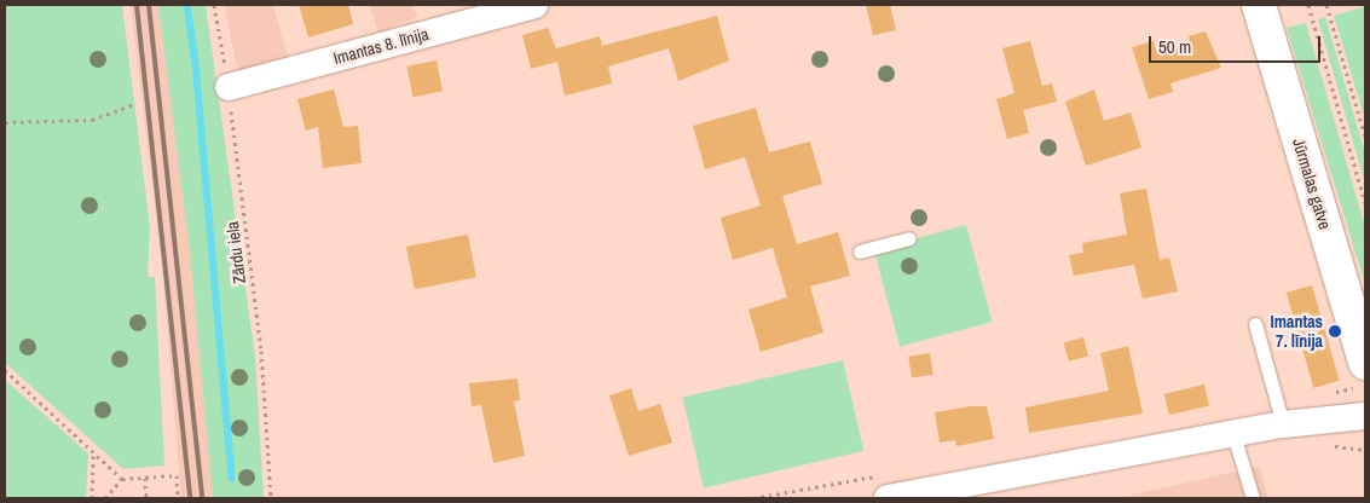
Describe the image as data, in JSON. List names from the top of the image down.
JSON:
{
  "streets": {
    "main road": ["Jūrmalas gatve"],
    "street": ["Imantas 8. līnija"],
    "path": ["Zārdu iela"]
  },
  "crossings": [
    ["Imantas 8. līnija", "Zārdu iela"]
  ],
  "places": ["Imantas 7. līnija"],
  "scale_bar": "50 m"
}
